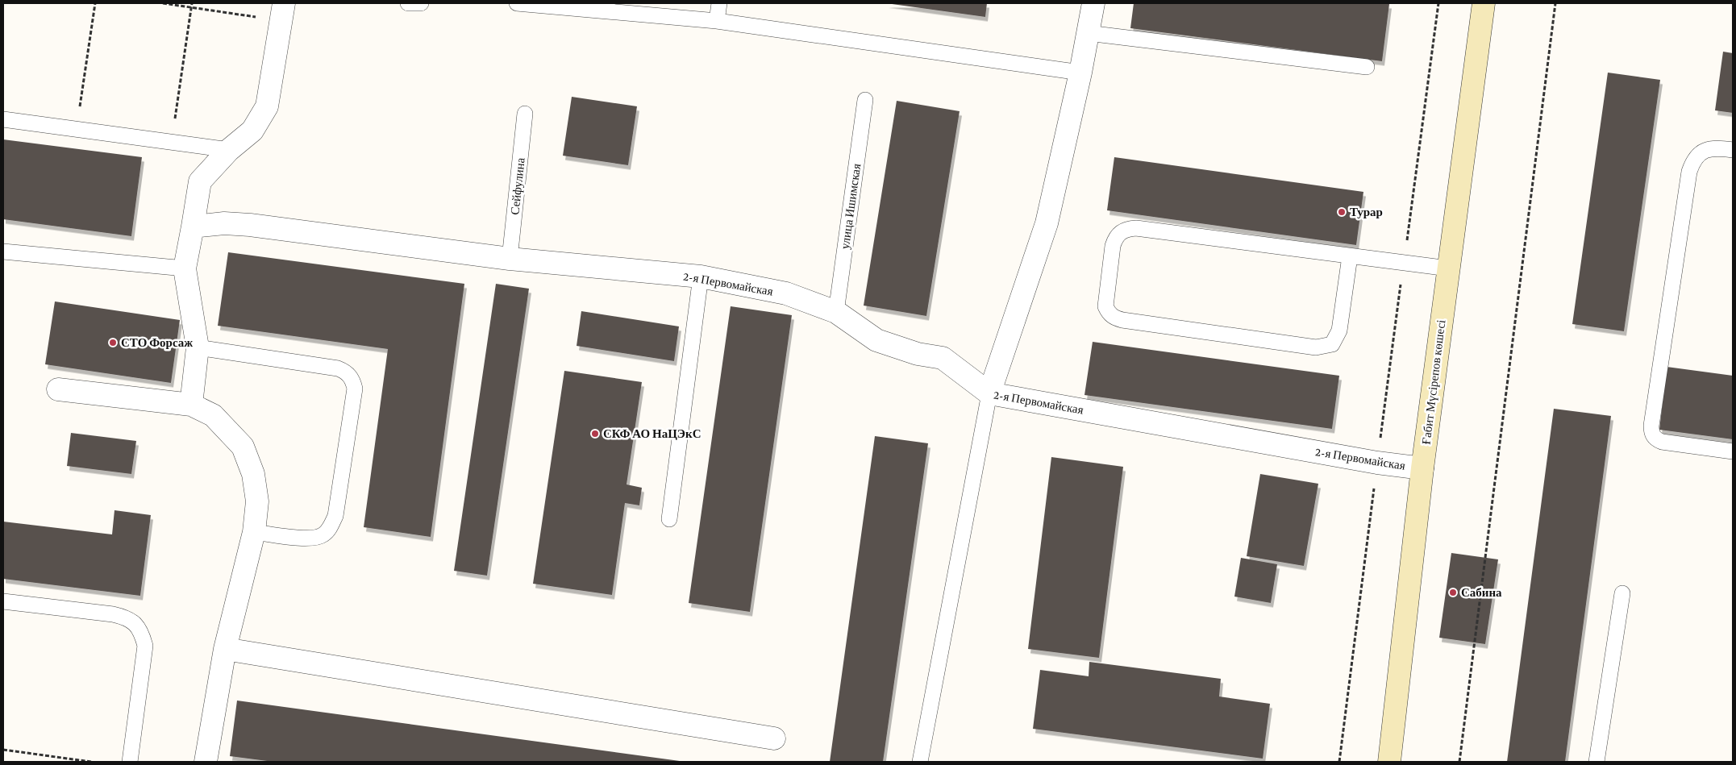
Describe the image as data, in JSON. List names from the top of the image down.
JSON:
{
  "streets": {
    "main road": ["Ғабит Мүсірепов көшесі"],
    "street": ["2-я Первомайская"],
    "lane": ["Сейфулина", "улица Ишимская"]
  },
  "crossings": [
    ["Сейфулина", "2-я Первомайская"],
    ["улица Ишимская", "2-я Первомайская"],
    ["2-я Первомайская", "Ғабит Мүсірепов көшесі"]
  ],
  "places": [
    "Турар",
    "СТО Форсаж",
    "СКФ АО НаЦЭкС",
    "Сабина"
  ]
}
